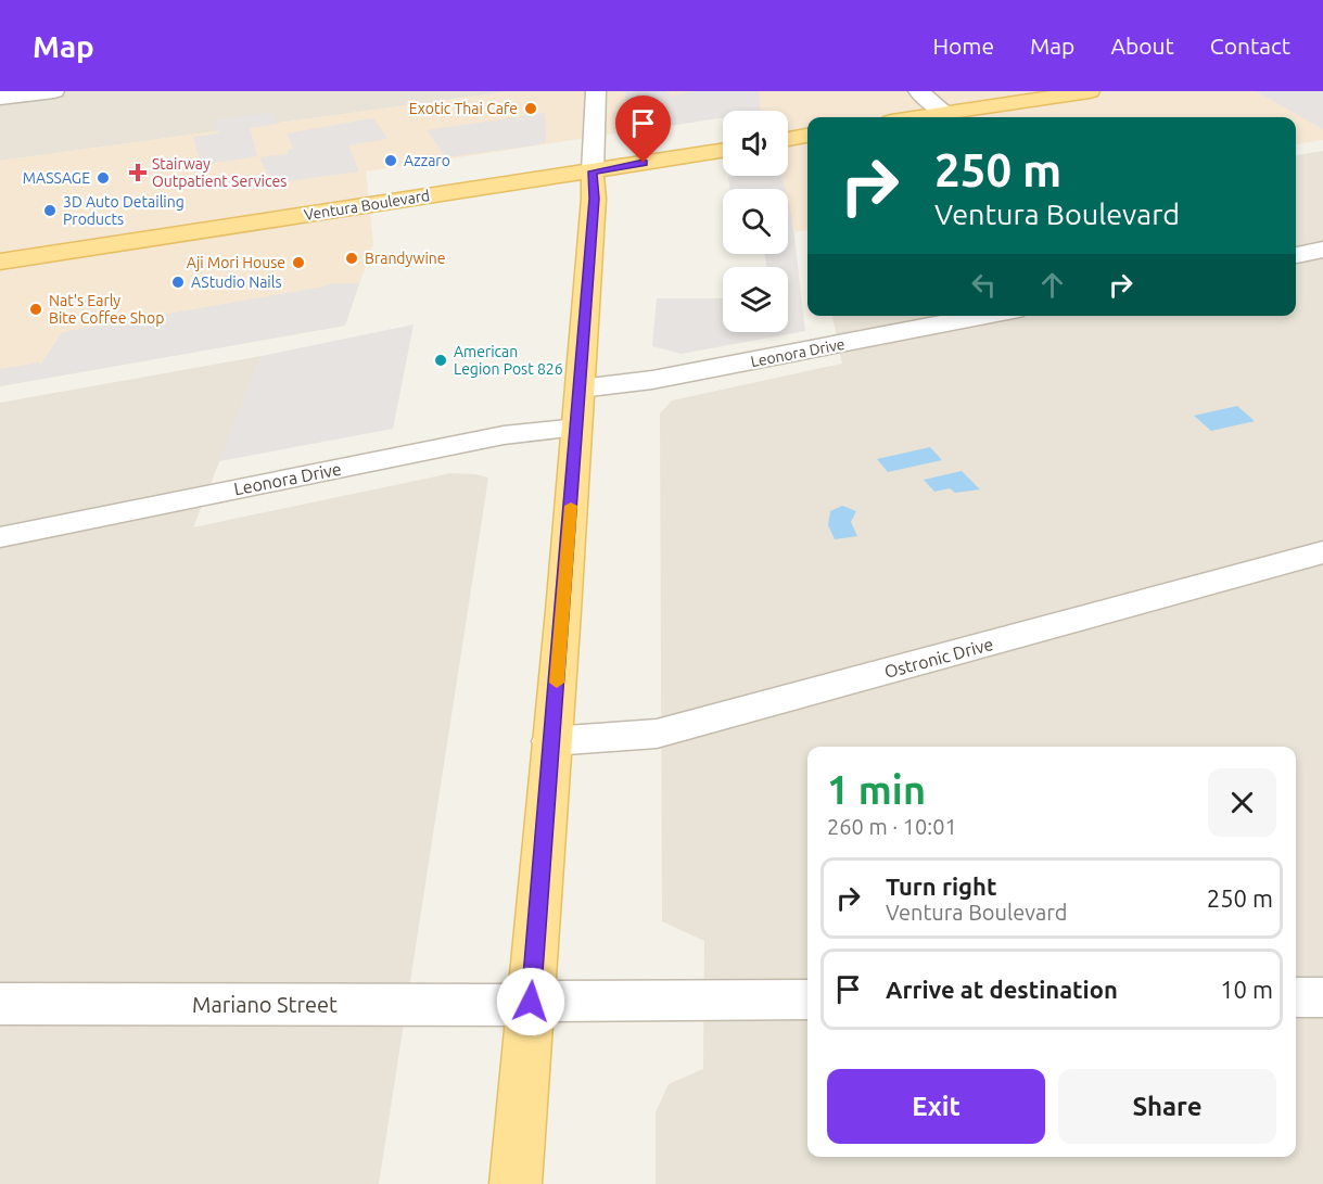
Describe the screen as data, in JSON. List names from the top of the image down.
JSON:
{
  "streets": {
    "main road": ["Ventura Boulevard"],
    "street": ["Leonora Drive", "Ostronic Drive", "Mariano Street"]
  },
  "places": {
    "other": [
      "Exotic Thai Cafe",
      "Azzaro",
      "MASSAGE",
      "3D Auto Detailing Products",
      "Brandywine",
      "Aji Mori House",
      "AStudio Nails",
      "Nat's Early Bite Coffee Shop",
      "American Legion Post 826"
    ],
    "health": ["Stairway Outpatient Services"]
  },
  "page": {
    "header": "Map",
    "nav": [
      "Home",
      "Map",
      "About",
      "Contact"
    ],
    "turn": ["250 m", "Ventura Boulevard"],
    "heading": ["1 min", "260 m · 10:01"],
    "list": [
      {
        "name": "Turn right",
        "note": "Ventura Boulevard",
        "value": "250 m"
      },
      {
        "name": "Arrive at destination",
        "value": "10 m"
      }
    ],
    "buttons": ["Exit", "Share"]
  }
}
